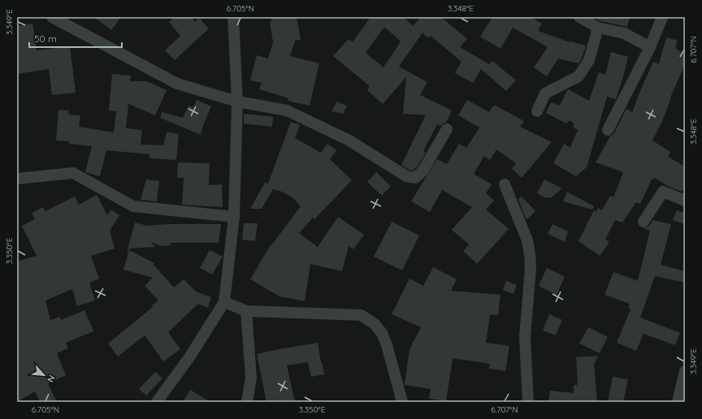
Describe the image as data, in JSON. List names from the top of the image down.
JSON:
{
  "scale_bar": "50 m",
  "north": "bottom right",
  "coordinates": [
    "6.705°N",
    "3.348°E",
    "3.349°E",
    "6.707°N",
    "3.350°E"
  ]
}
